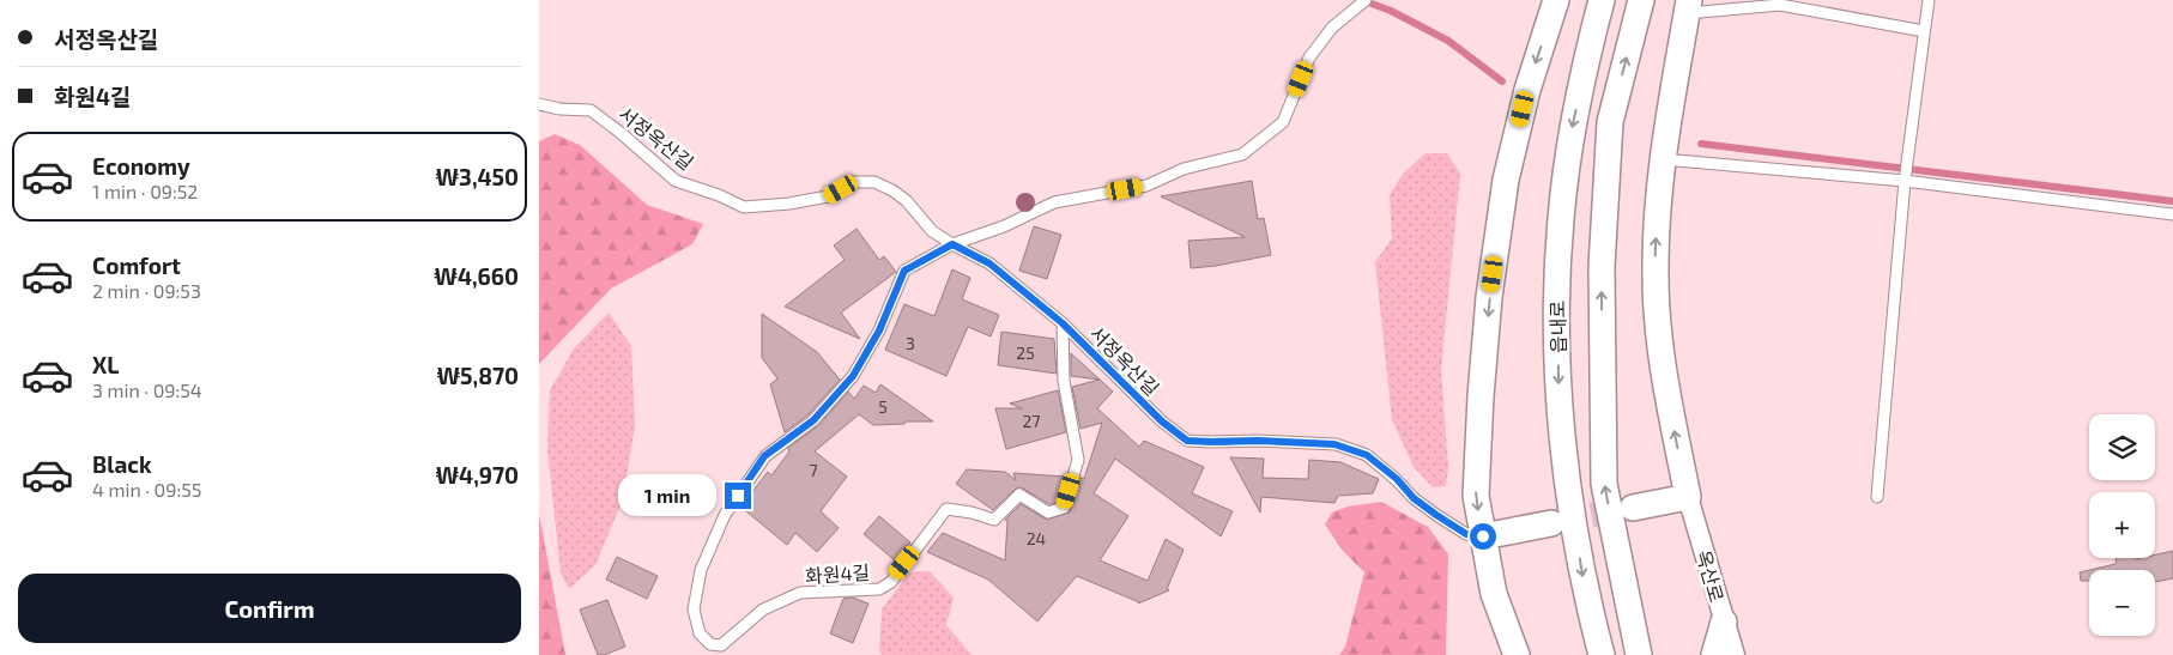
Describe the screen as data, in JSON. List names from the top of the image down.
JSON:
{
  "streets": {
    "street": ["읍내로", "옥산로"],
    "lane": ["서정옥산길", "화원4길"]
  },
  "crossings": [
    ["서정옥산길", "화원4길"]
  ],
  "house_numbers": [
    "3",
    "25",
    "5",
    "27",
    "7",
    "24"
  ],
  "page": {
    "banner": ["서정옥산길", "화원4길"],
    "list": [
      {
        "name": "Economy",
        "note": "1 min · 09:52",
        "value": "₩3,450"
      },
      {
        "name": "Comfort",
        "note": "2 min · 09:53",
        "value": "₩4,660"
      },
      {
        "name": "XL",
        "note": "3 min · 09:54",
        "value": "₩5,870"
      },
      {
        "name": "Black",
        "note": "4 min · 09:55",
        "value": "₩4,970"
      }
    ],
    "map_buttons": ["+", "−"],
    "bubble": "1 min",
    "buttons": "Confirm"
  }
}
